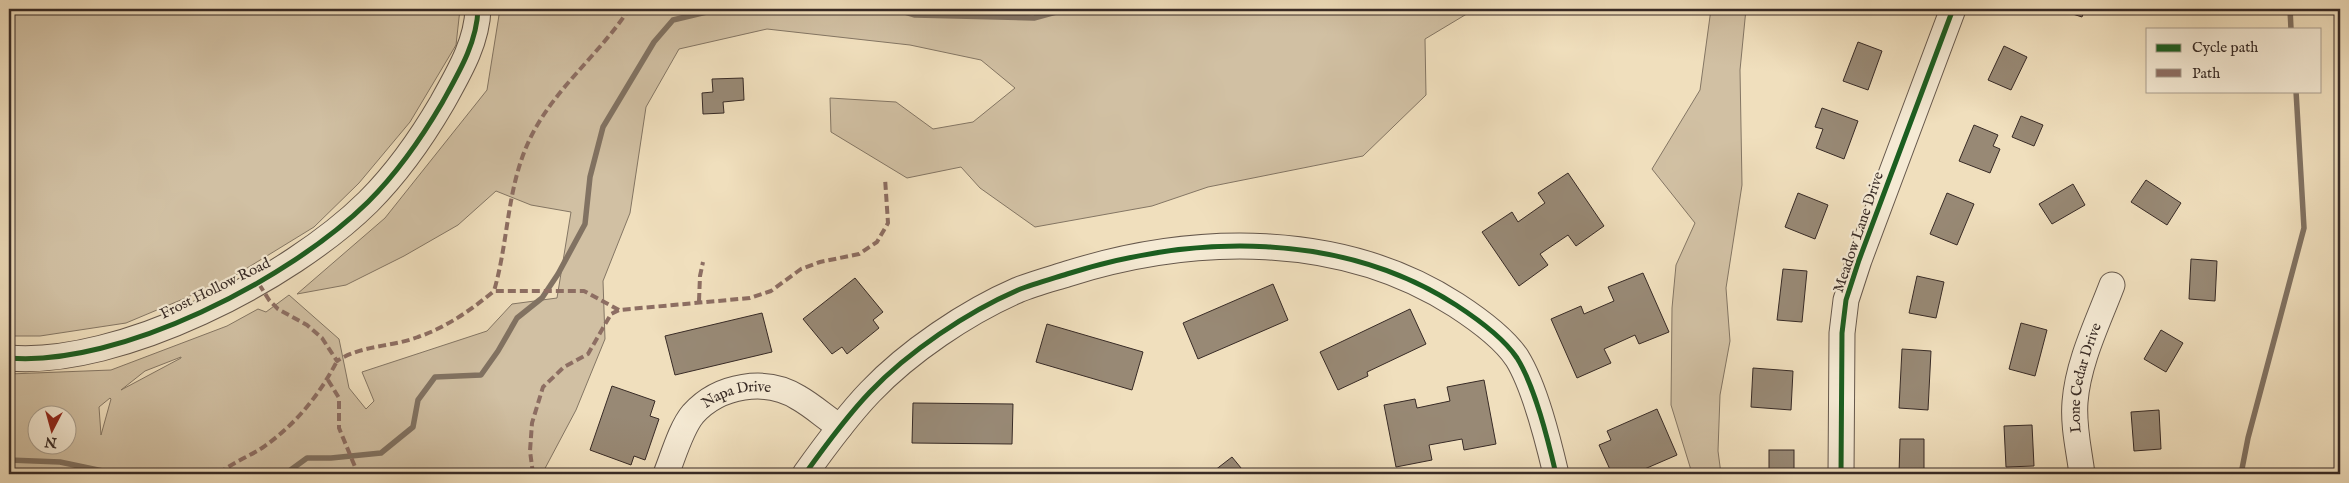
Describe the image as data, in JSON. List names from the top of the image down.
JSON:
{
  "streets": {
    "street": [
      "Meadow Lane Drive",
      "Frost Hollow Road",
      "Lone Cedar Drive",
      "Napa Drive"
    ]
  },
  "legend": ["Cycle path", "Path"],
  "north": "bottom"
}
